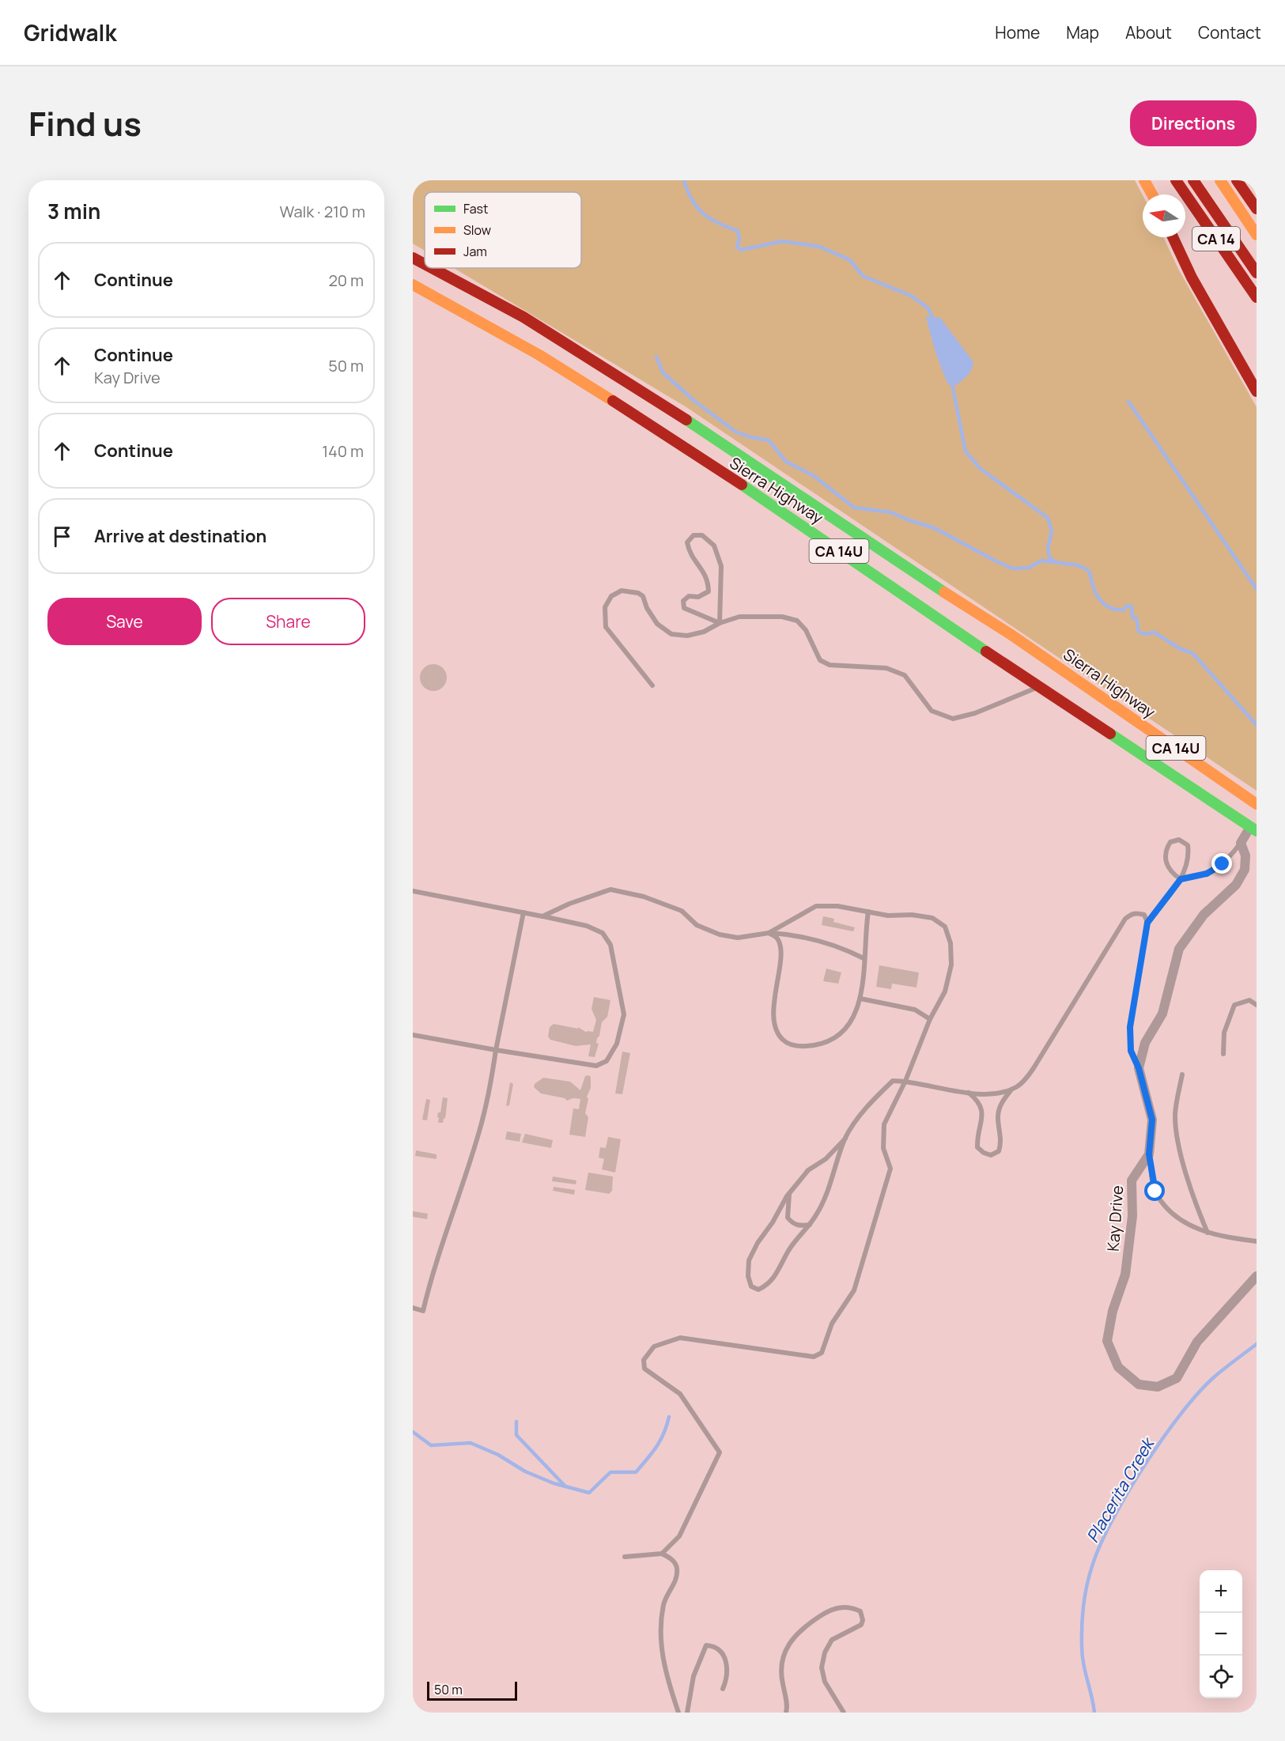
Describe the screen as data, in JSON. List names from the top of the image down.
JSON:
{
  "streets": {
    "main road": ["CA 14", "Sierra Highway", "CA 14U"],
    "street": ["Kay Drive"]
  },
  "water": ["Placerita Creek"],
  "legend": ["Fast", "Slow", "Jam"],
  "scale_bar": "50 m",
  "north": "left",
  "page": {
    "header": "Gridwalk",
    "nav": [
      "Home",
      "Map",
      "About",
      "Contact"
    ],
    "title": "Find us",
    "buttons": [
      "Directions",
      ["Save", "Share"]
    ],
    "heading": ["3 min", "Walk · 210 m"],
    "list": [
      ["Continue", "20 m"],
      ["Continue", "Kay Drive", "50 m"],
      ["Continue", "140 m"],
      "Arrive at destination"
    ],
    "map_buttons": ["+", "−"],
    "scale": "50 m"
  }
}
